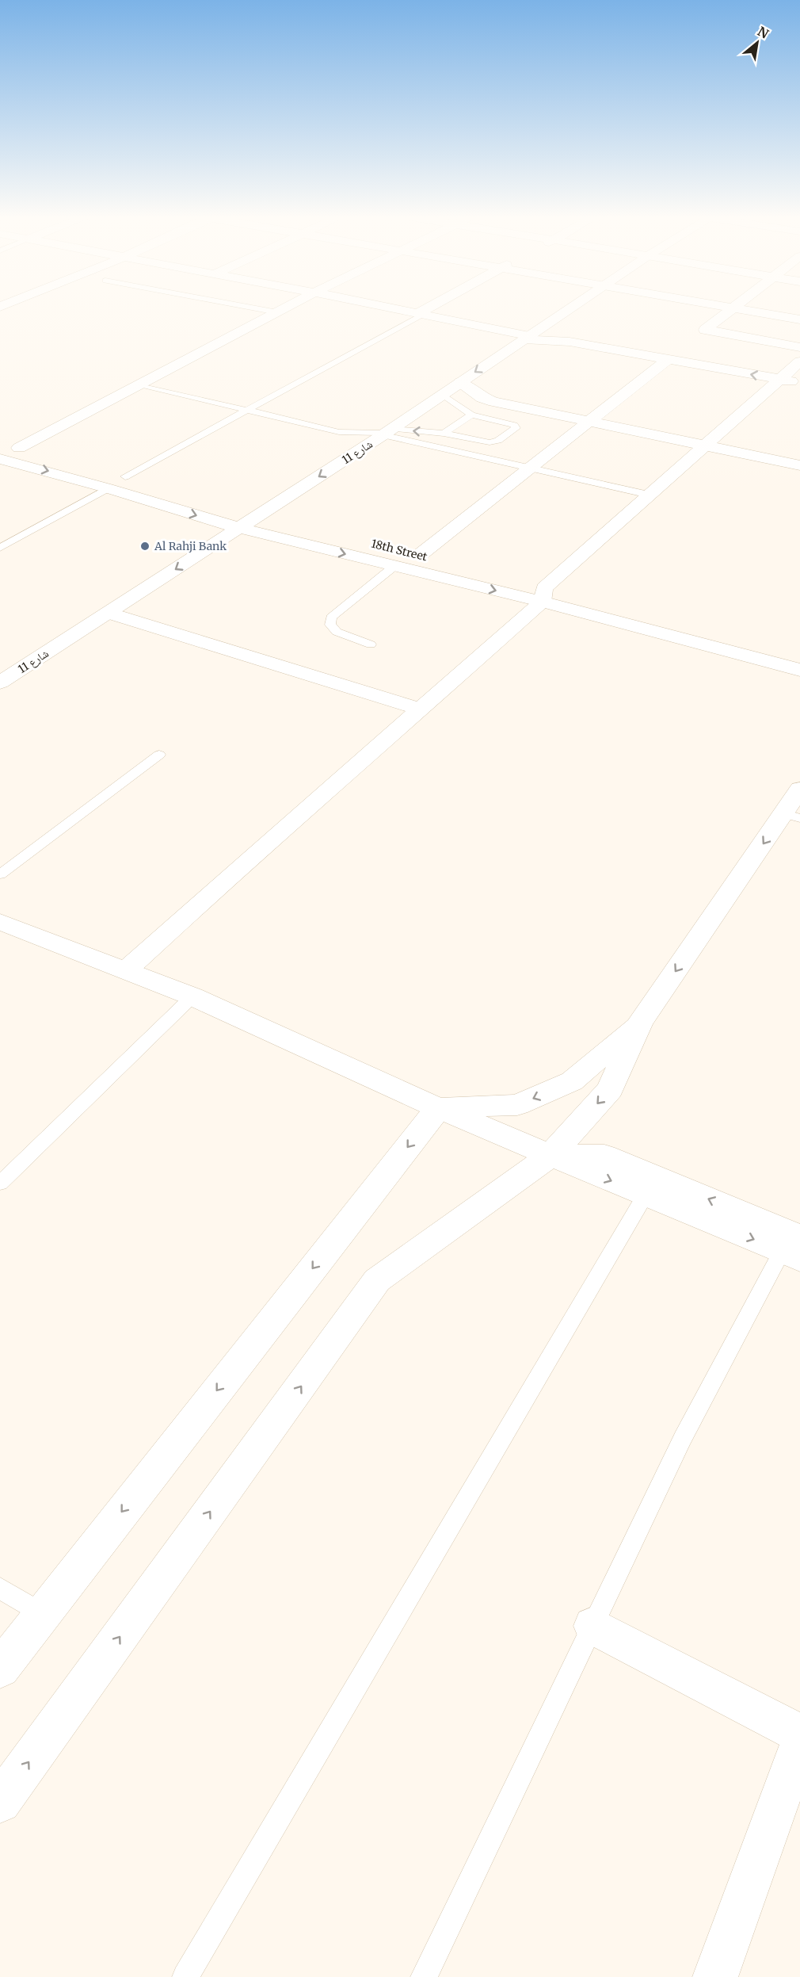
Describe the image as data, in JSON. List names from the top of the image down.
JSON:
{
  "streets": {
    "street": ["شارع 11", "18th Street"]
  },
  "places": ["Al Rahji Bank"],
  "north": "top right"
}
